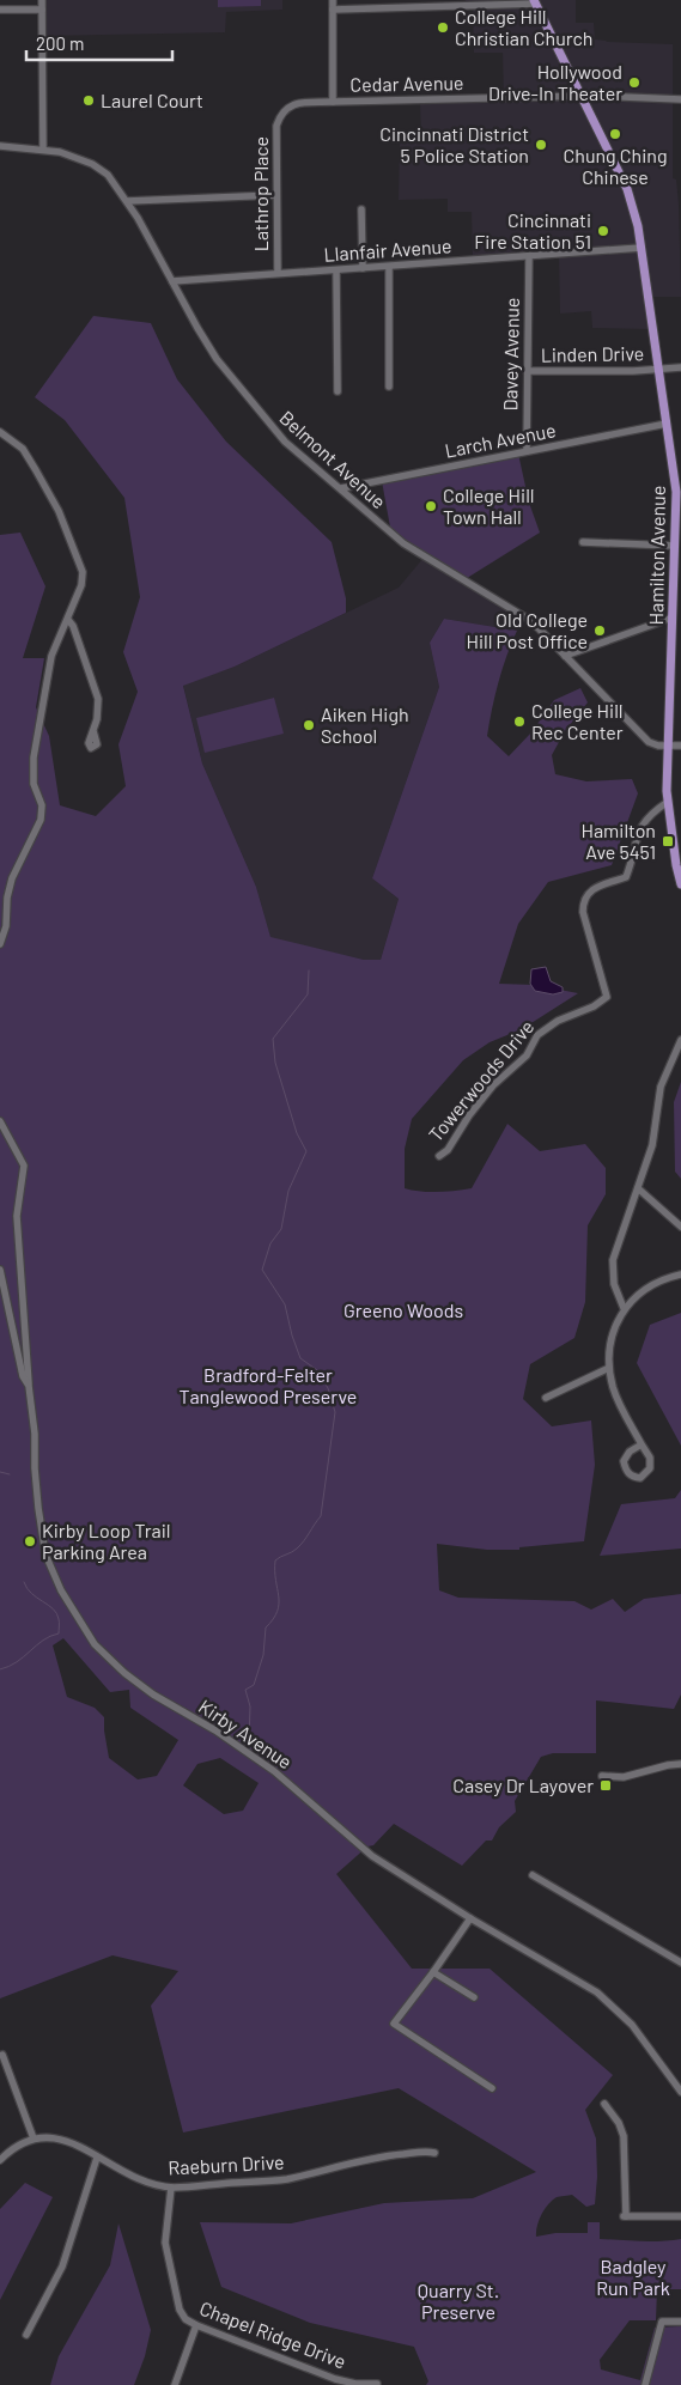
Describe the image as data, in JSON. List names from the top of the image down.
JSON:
{
  "streets": {
    "main road": ["Hamilton Avenue"],
    "street": [
      "Cedar Avenue",
      "Lathrop Place",
      "Llanfair Avenue",
      "Davey Avenue",
      "Linden Drive",
      "Larch Avenue",
      "Belmont Avenue",
      "Towerwoods Drive",
      "Kirby Avenue",
      "Raeburn Drive",
      "Chapel Ridge Drive"
    ]
  },
  "crossings": [
    ["Cedar Avenue", "Lathrop Place"],
    ["Cedar Avenue", "Hamilton Avenue"],
    ["Lathrop Place", "Llanfair Avenue"],
    ["Llanfair Avenue", "Davey Avenue"],
    ["Llanfair Avenue", "Belmont Avenue"],
    ["Llanfair Avenue", "Hamilton Avenue"],
    ["Davey Avenue", "Linden Drive"],
    ["Davey Avenue", "Larch Avenue"],
    ["Linden Drive", "Hamilton Avenue"],
    ["Larch Avenue", "Belmont Avenue"],
    ["Larch Avenue", "Hamilton Avenue"],
    ["Belmont Avenue", "Hamilton Avenue"],
    ["Hamilton Avenue", "Towerwoods Drive"],
    ["Raeburn Drive", "Chapel Ridge Drive"]
  ],
  "parks": [
    "Greeno Woods",
    "Bradford-Felter Tanglewood Preserve",
    "Badgley Run Park",
    "Quarry St. Preserve"
  ],
  "places": {
    "other": [
      "College Hill Christian Church",
      "Hollywood Drive-In Theater",
      "Laurel Court",
      "Chung Ching Chinese",
      "Cincinnati District 5 Police Station",
      "Cincinnati Fire Station 51",
      "College Hill Town Hall",
      "Old College Hill Post Office",
      "College Hill Rec Center",
      "Aiken High School",
      "Kirby Loop Trail Parking Area"
    ],
    "transit": ["Hamilton Ave 5451", "Casey Dr Layover"]
  },
  "scale_bar": "200 m"
}
